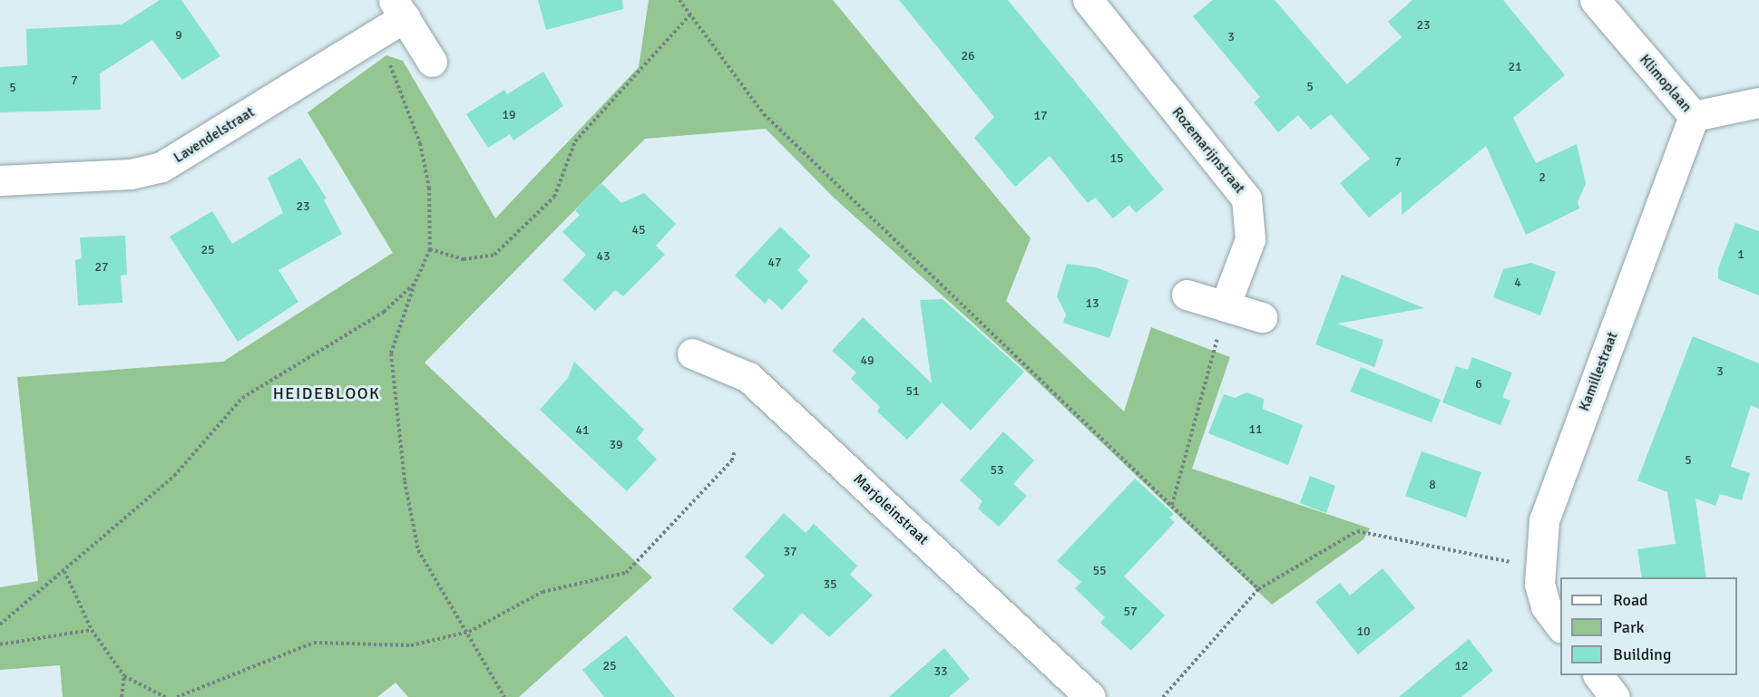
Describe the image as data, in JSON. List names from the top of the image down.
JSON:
{
  "streets": {
    "street": [
      "Klimoplaan",
      "Lavendelstraat",
      "Rozemarijnstraat",
      "Kamillestraat",
      "Marjoleinstraat"
    ]
  },
  "crossings": [
    ["Klimoplaan", "Kamillestraat"]
  ],
  "districts": ["HEIDEBLOOK"],
  "house_numbers": [
    "23",
    "9",
    "3",
    "26",
    "21",
    "7",
    "5",
    "5",
    "19",
    "17",
    "15",
    "7",
    "2",
    "23",
    "45",
    "25",
    "1",
    "43",
    "47",
    "27",
    "4",
    "13",
    "49",
    "3",
    "6",
    "51",
    "11",
    "41",
    "39",
    "5",
    "53",
    "8",
    "37",
    "55",
    "35",
    "57",
    "10",
    "25",
    "12",
    "33"
  ],
  "legend": ["Road", "Park", "Building"]
}
